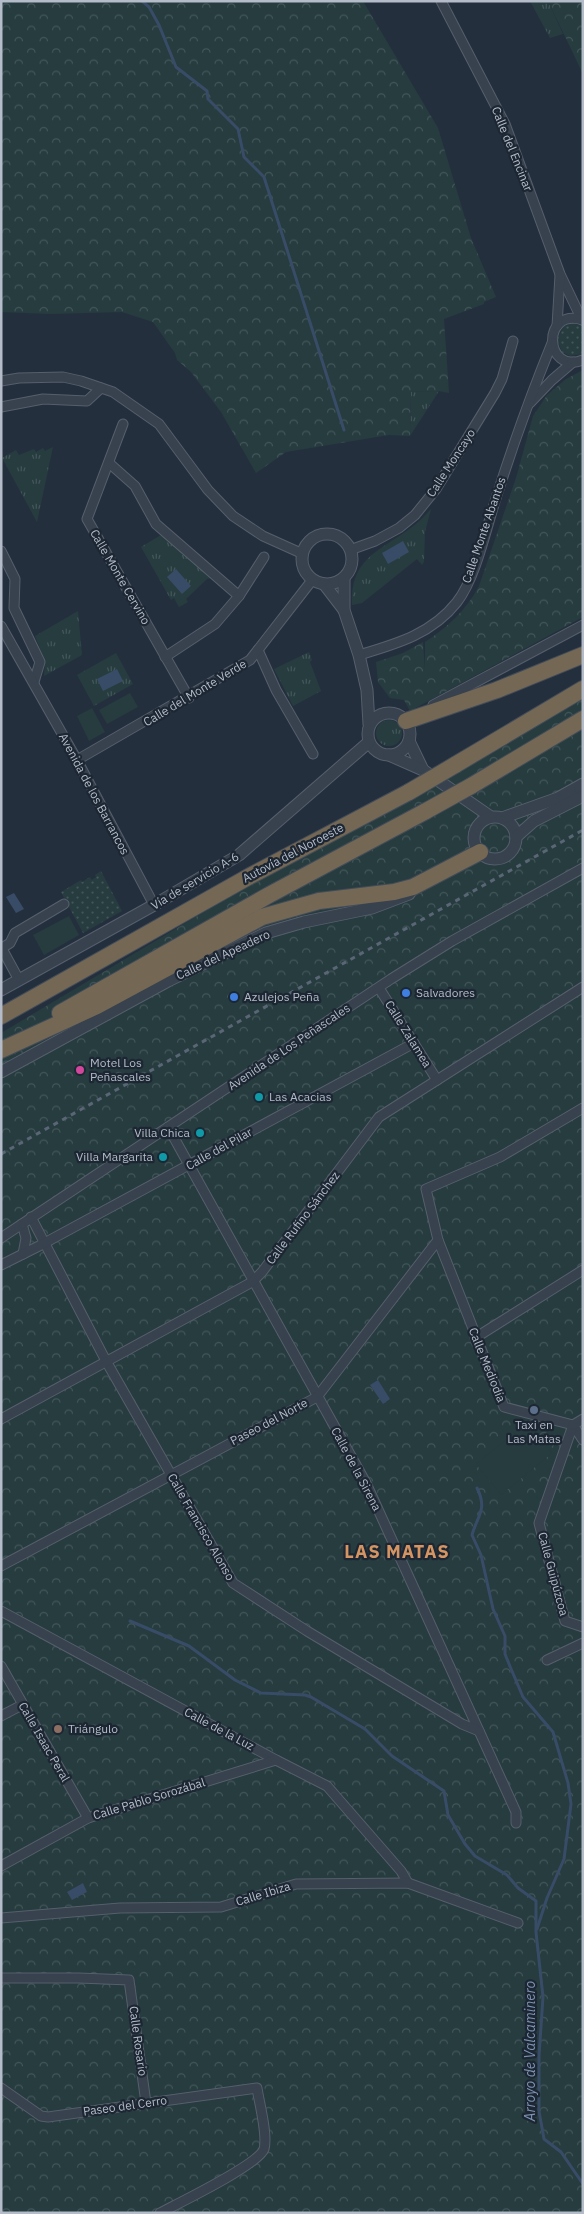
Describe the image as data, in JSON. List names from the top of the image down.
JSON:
{
  "streets": {
    "highway": ["Autovía del Noroeste"],
    "street": [
      "Calle del Encinar",
      "Calle Moncayo",
      "Calle Monte Abantos",
      "Calle Monte Cervino",
      "Calle del Monte Verde",
      "Avenida de los Barrancos",
      "Vía de servicio A-6",
      "Calle del Apeadero",
      "Calle Zalamea",
      "Avenida de Los Peñascales",
      "Calle del Pilar",
      "Calle Rufino Sánchez",
      "Calle Mediodía",
      "Paseo del Norte",
      "Calle de la Sirena",
      "Calle Francisco Alonso",
      "Calle Guipúzcoa",
      "Calle de la Luz",
      "Calle Isaac Peral",
      "Calle Pablo Sorozábal",
      "Calle Ibiza",
      "Calle Rosario",
      "Paseo del Cerro"
    ]
  },
  "crossings": [
    ["Calle del Encinar", "Calle Monte Abantos"],
    ["Calle Moncayo", "Calle del Monte Verde"],
    ["Calle Monte Cervino", "Calle del Monte Verde"],
    ["Calle del Monte Verde", "Avenida de los Barrancos"],
    ["Avenida de los Barrancos", "Vía de servicio A-6"],
    ["Calle Zalamea", "Avenida de Los Peñascales"],
    ["Calle Zalamea", "Calle del Pilar"],
    ["Calle Zalamea", "Calle Rufino Sánchez"],
    ["Avenida de Los Peñascales", "Calle de la Sirena"],
    ["Avenida de Los Peñascales", "Calle Francisco Alonso"],
    ["Calle del Pilar", "Calle de la Sirena"],
    ["Calle del Pilar", "Calle Francisco Alonso"],
    ["Calle Rufino Sánchez", "Calle de la Sirena"],
    ["Calle Rufino Sánchez", "Calle Francisco Alonso"],
    ["Calle Mediodía", "Paseo del Norte"],
    ["Calle Mediodía", "Calle Guipúzcoa"],
    ["Paseo del Norte", "Calle de la Sirena"],
    ["Paseo del Norte", "Calle Francisco Alonso"],
    ["Calle de la Sirena", "Calle Francisco Alonso"],
    ["Calle de la Luz", "Calle Pablo Sorozábal"],
    ["Calle de la Luz", "Calle Ibiza"],
    ["Calle Isaac Peral", "Calle Pablo Sorozábal"],
    ["Calle Rosario", "Paseo del Cerro"]
  ],
  "districts": ["LAS MATAS"],
  "water": ["Arroyo de Valcaminero"],
  "places": [
    "Salvadores",
    "Azulejos Peña",
    "Motel Los Peñascales",
    "Las Acacias",
    "Villa Chica",
    "Villa Margarita",
    "Taxi en Las Matas",
    "Triángulo"
  ]
}
